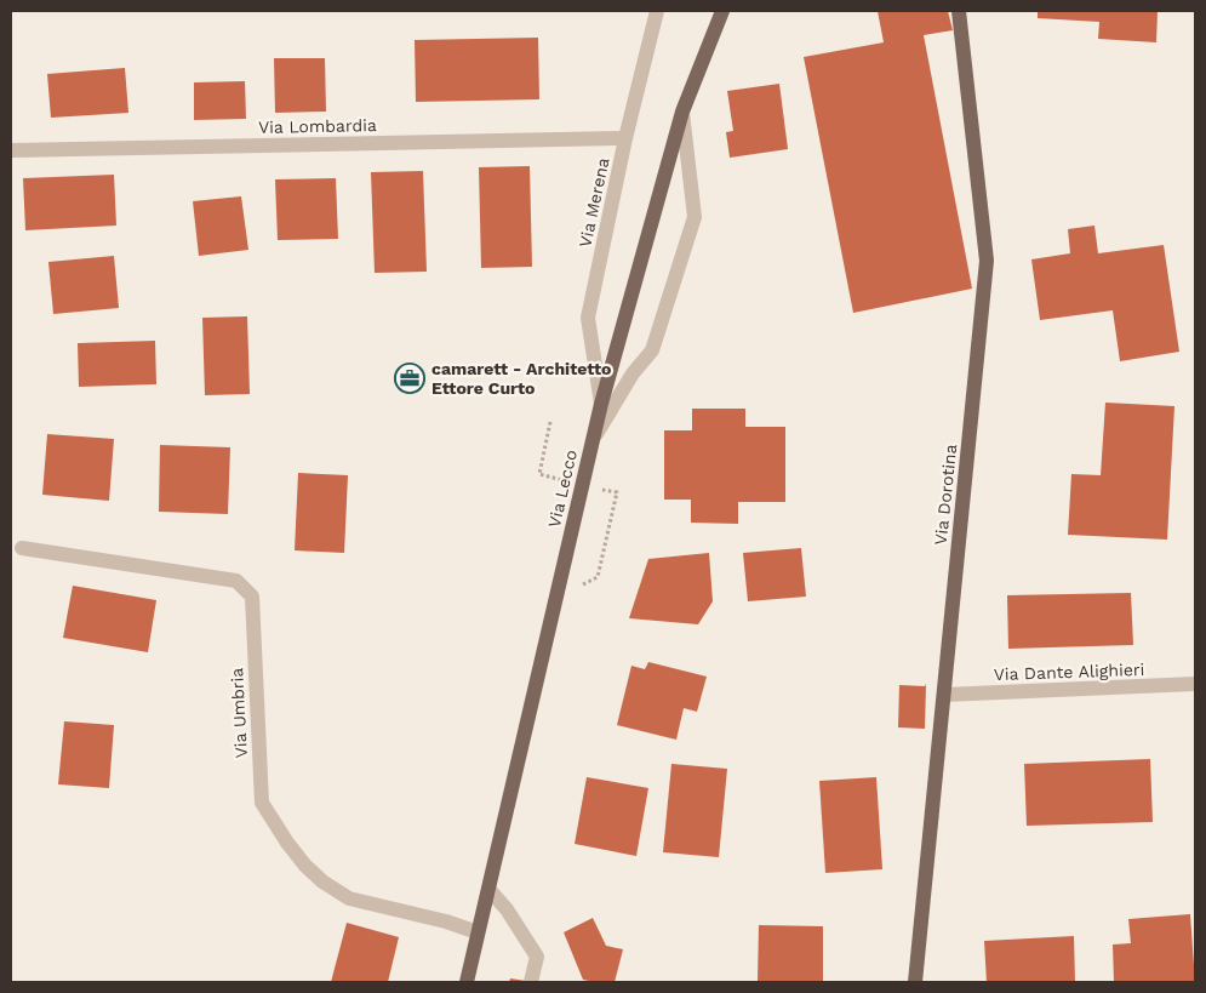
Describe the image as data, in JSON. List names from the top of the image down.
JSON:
{
  "streets": {
    "main road": ["Via Lecco", "Via Dorotina"],
    "street": [
      "Via Lombardia",
      "Via Merena",
      "Via Dante Alighieri",
      "Via Umbria"
    ]
  },
  "crossings": [
    ["Via Lombardia", "Via Merena"],
    ["Via Merena", "Via Lecco"],
    ["Via Lecco", "Via Umbria"],
    ["Via Dorotina", "Via Dante Alighieri"]
  ],
  "places": {
    "office": ["camarett - Architetto Ettore Curto"]
  }
}
